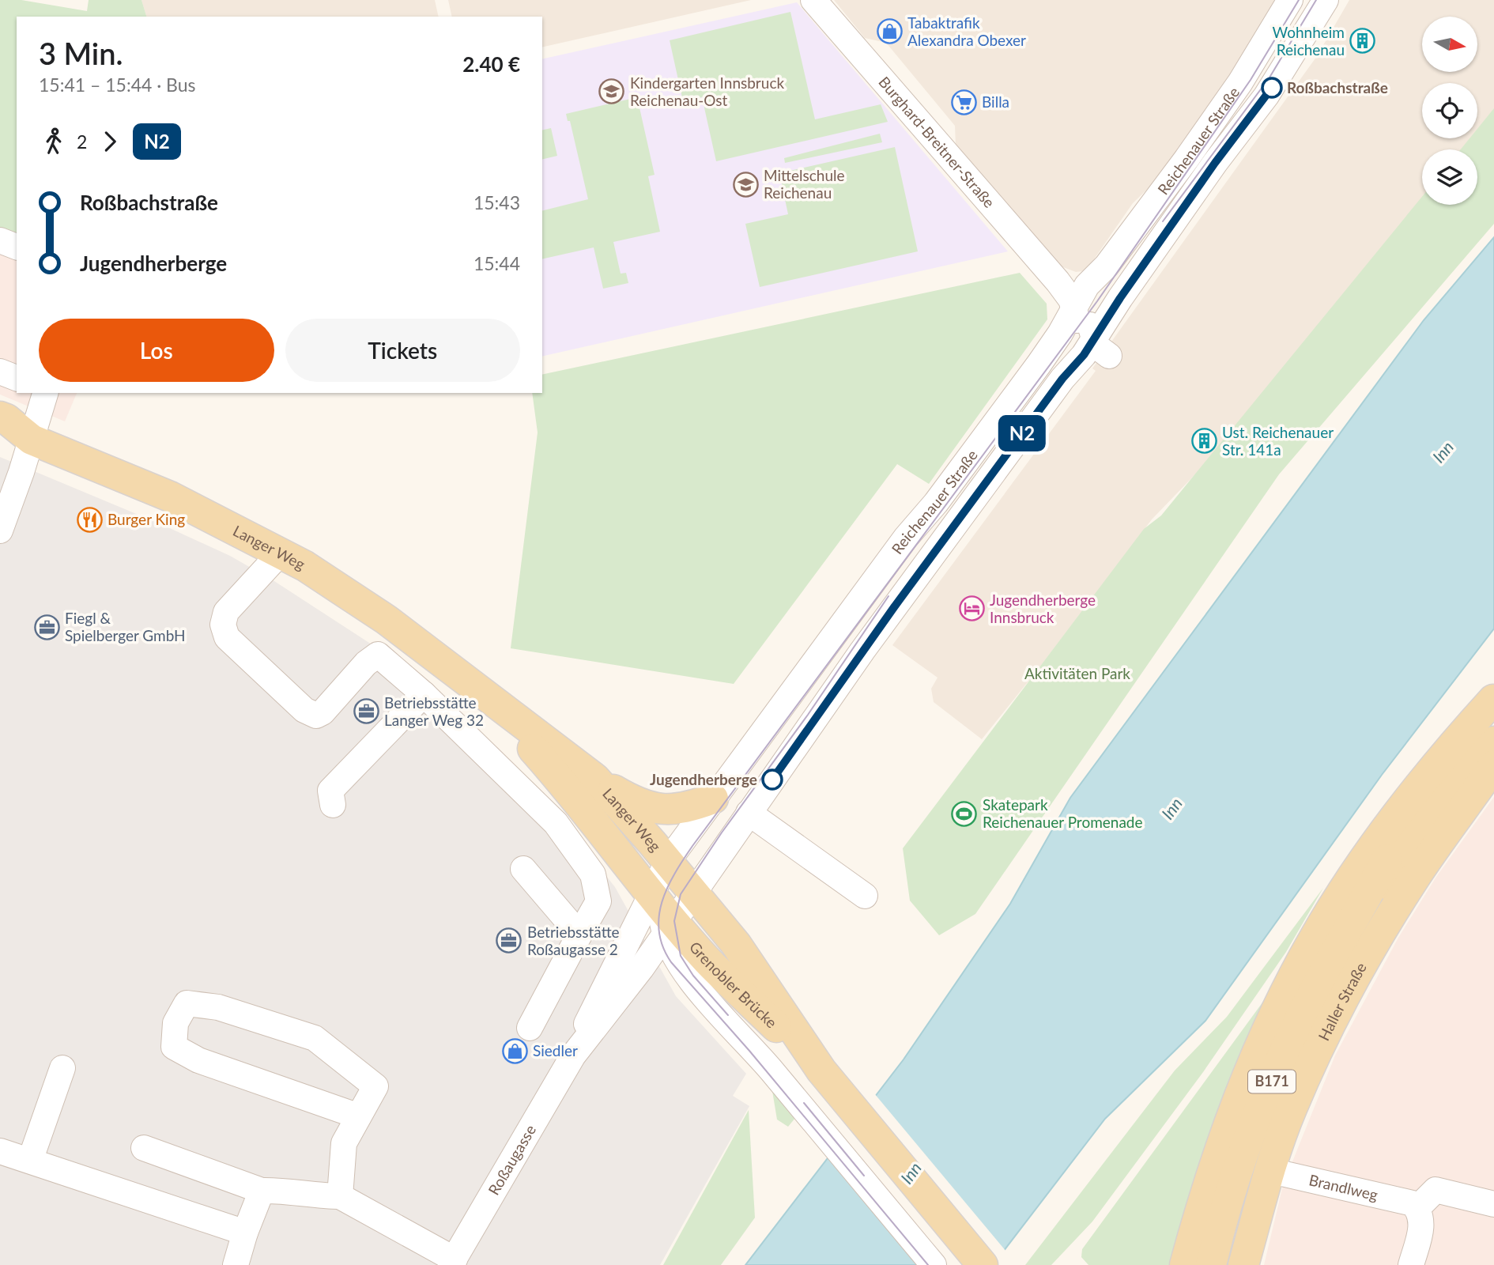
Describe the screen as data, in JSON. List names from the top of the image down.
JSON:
{
  "streets": {
    "main road": [
      "Langer Weg",
      "Grenobler Brücke",
      "Haller Straße",
      "B171"
    ],
    "street": [
      "Reichenauer Straße",
      "Burghard-Breitner-Straße",
      "Roßaugasse",
      "Brandlweg"
    ]
  },
  "crossings": [
    ["Reichenauer Straße", "Burghard-Breitner-Straße"],
    ["Reichenauer Straße", "Langer Weg"],
    ["Reichenauer Straße", "Grenobler Brücke"],
    ["Reichenauer Straße", "Roßaugasse"],
    ["Langer Weg", "Grenobler Brücke"],
    ["Langer Weg", "Roßaugasse"],
    ["Grenobler Brücke", "Roßaugasse"],
    ["Haller Straße", "Brandlweg"]
  ],
  "water": ["Inn"],
  "parks": ["Aktivitäten Park"],
  "places": {
    "shop": ["Tabaktrafik Alexandra Obexer", "Siedler"],
    "building": ["Wohnheim Reichenau", "Ust. Reichenauer Str. 141a"],
    "other": ["Roßbachstraße", "Jugendherberge"],
    "school or university": ["Kindergarten Innsbruck Reichenau-Ost", "Mittelschule Reichenau"],
    "supermarket": ["Billa"],
    "restaurant": ["Burger King"],
    "hotel": ["Jugendherberge Innsbruck"],
    "office": ["Fiegl & Spielberger GmbH", "Betriebsstätte Langer Weg 32", "Betriebsstätte Roßaugasse 2"],
    "sports": ["Skatepark Reichenauer Promenade"]
  },
  "lines": ["bus line N2"],
  "north": "right",
  "page": {
    "on_map": "N2",
    "heading": ["3 Min.", "15:41 – 15:44 · Bus", "2.40 €"],
    "legs": ["2", "N2"],
    "list": [
      {
        "name": "Roßbachstraße",
        "value": "15:43"
      },
      {
        "name": "Jugendherberge",
        "value": "15:44"
      }
    ],
    "buttons": ["Los", "Tickets"]
  }
}
